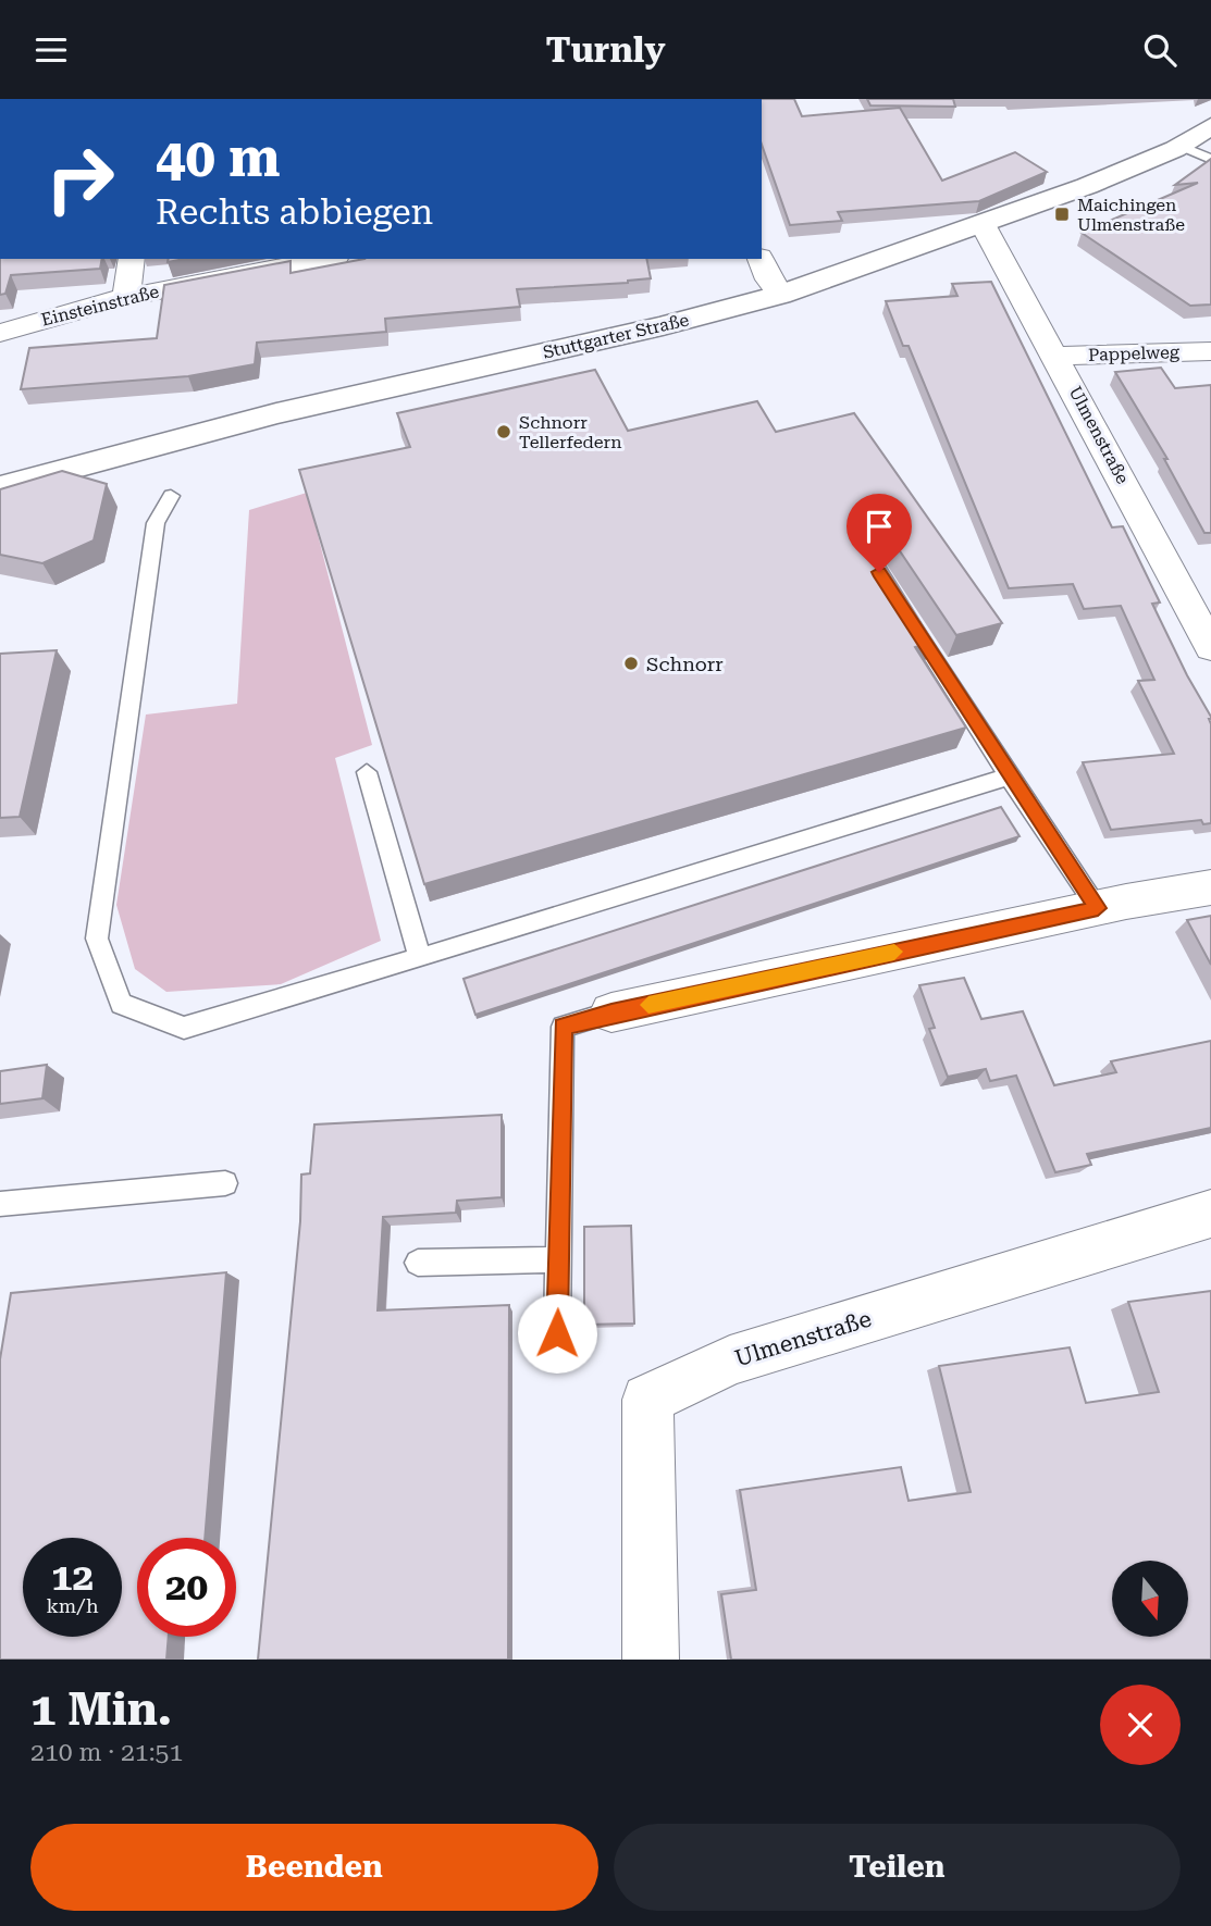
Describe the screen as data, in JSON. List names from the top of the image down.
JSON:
{
  "streets": {
    "street": [
      "Einsteinstraße",
      "Stuttgarter Straße",
      "Pappelweg",
      "Ulmenstraße"
    ]
  },
  "crossings": [
    ["Stuttgarter Straße", "Ulmenstraße"],
    ["Pappelweg", "Ulmenstraße"]
  ],
  "places": {
    "transit": ["Maichingen Ulmenstraße"],
    "other": ["Schnorr Tellerfedern", "Schnorr"]
  },
  "north": "bottom",
  "page": {
    "header": "Turnly",
    "turn": ["40 m", "Rechts abbiegen"],
    "speed": "12 km/h",
    "limit": "20",
    "heading": ["1 Min.", "210 m · 21:51"],
    "buttons": ["Beenden", "Teilen"]
  }
}
